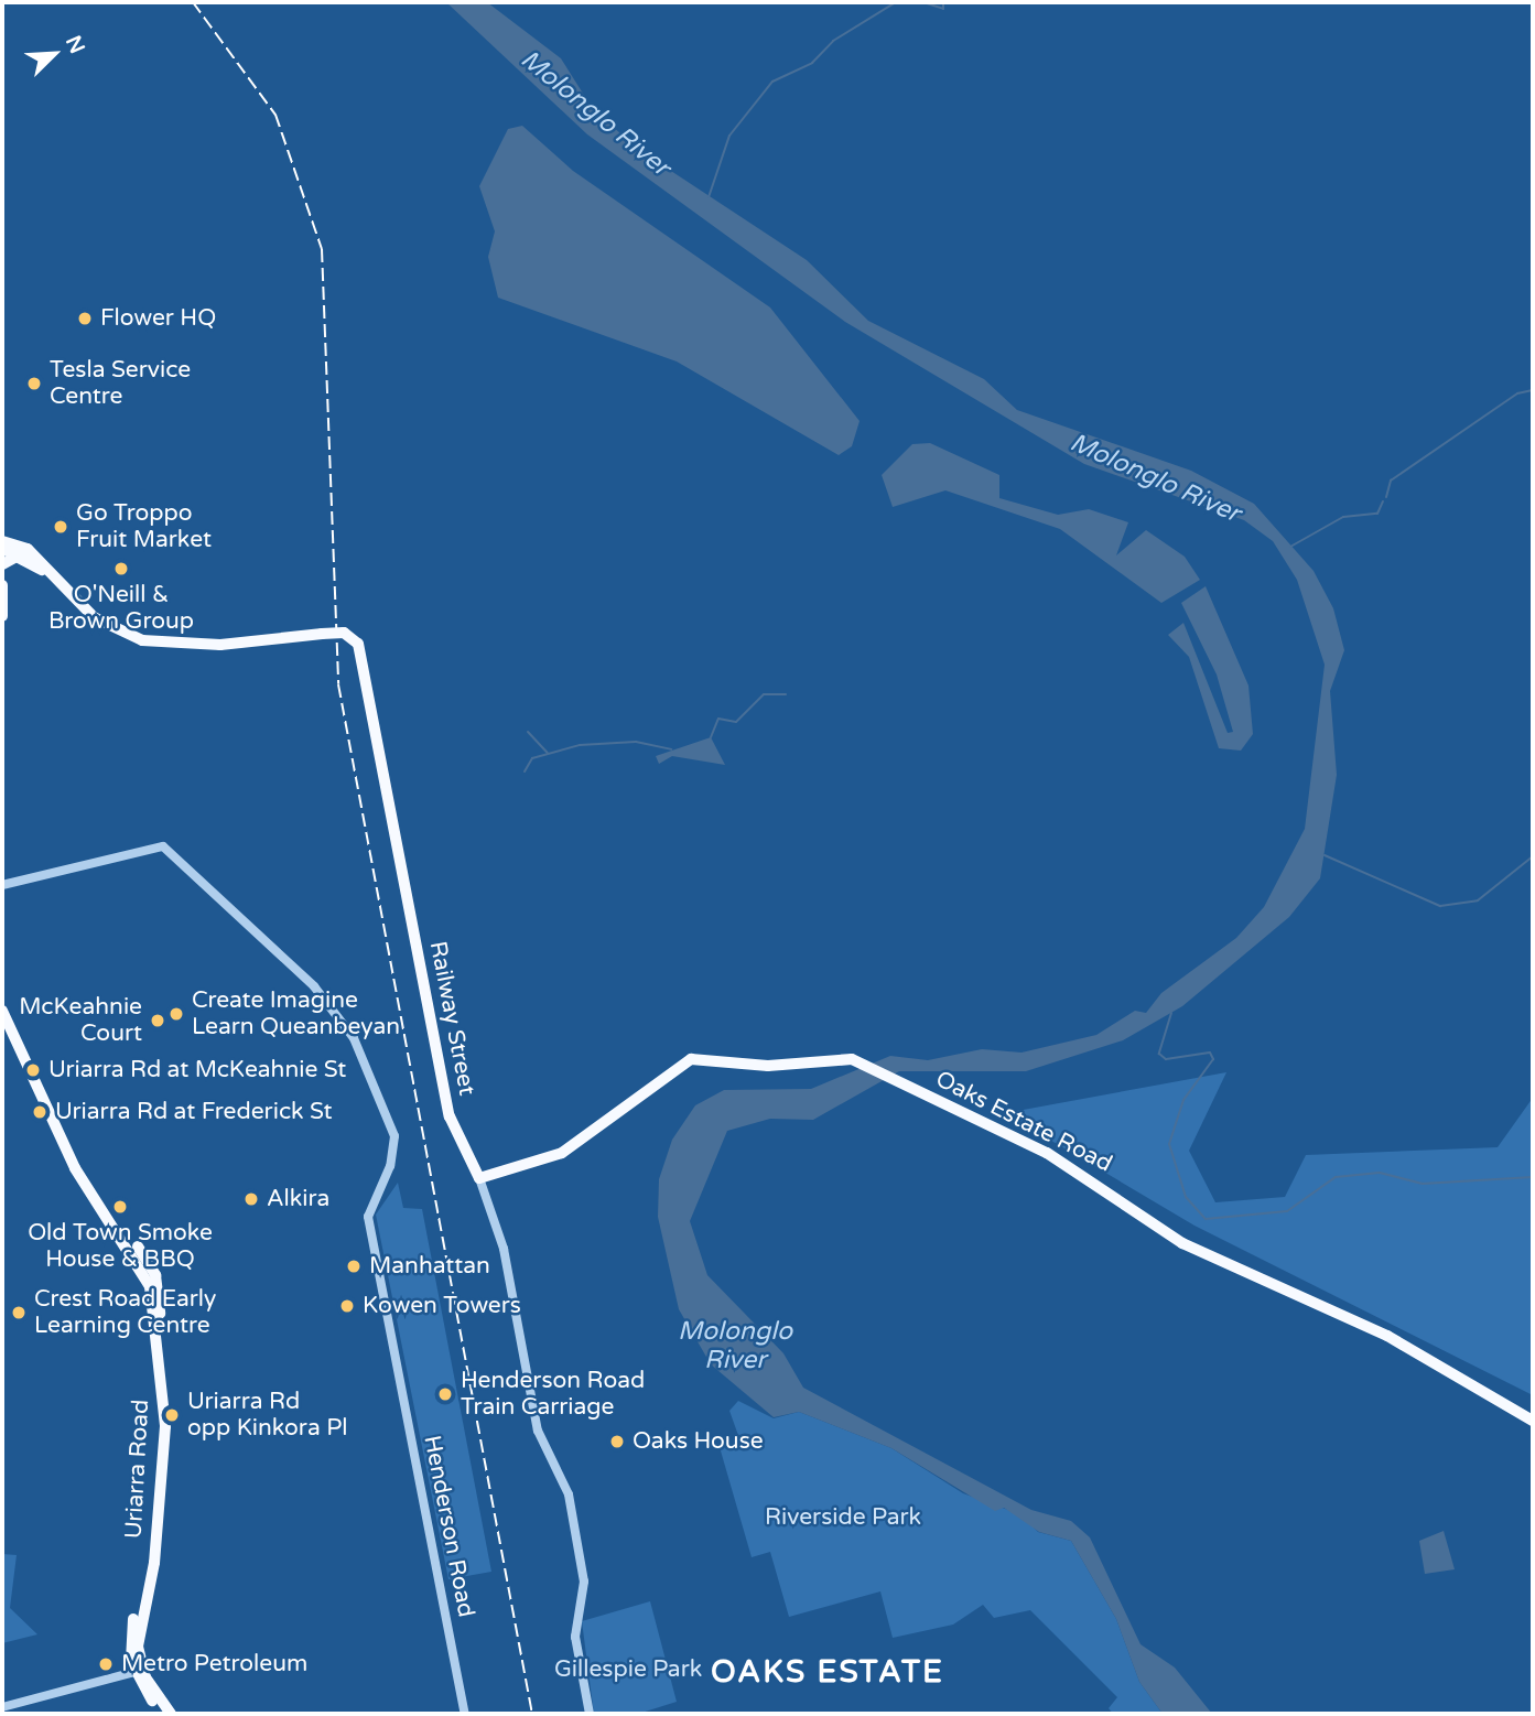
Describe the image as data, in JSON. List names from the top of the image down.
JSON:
{
  "streets": {
    "main road": ["Railway Street", "Oaks Estate Road", "Uriarra Road"],
    "street": ["Henderson Road"]
  },
  "crossings": [
    ["Railway Street", "Oaks Estate Road"]
  ],
  "districts": ["OAKS ESTATE"],
  "water": ["Molonglo River"],
  "parks": ["Riverside Park", "Gillespie Park"],
  "places": [
    "Flower HQ",
    "Tesla Service Centre",
    "Go Troppo Fruit Market",
    "O'Neill & Brown Group",
    "Create Imagine Learn Queanbeyan",
    "McKeahnie Court",
    "Uriarra Rd at McKeahnie St",
    "Uriarra Rd at Frederick St",
    "Alkira",
    "Old Town Smoke House & BBQ",
    "Manhattan",
    "Kowen Towers",
    "Crest Road Early Learning Centre",
    "Henderson Road Train Carriage",
    "Uriarra Rd opp Kinkora Pl",
    "Oaks House",
    "Metro Petroleum"
  ],
  "north": "top right"
}
